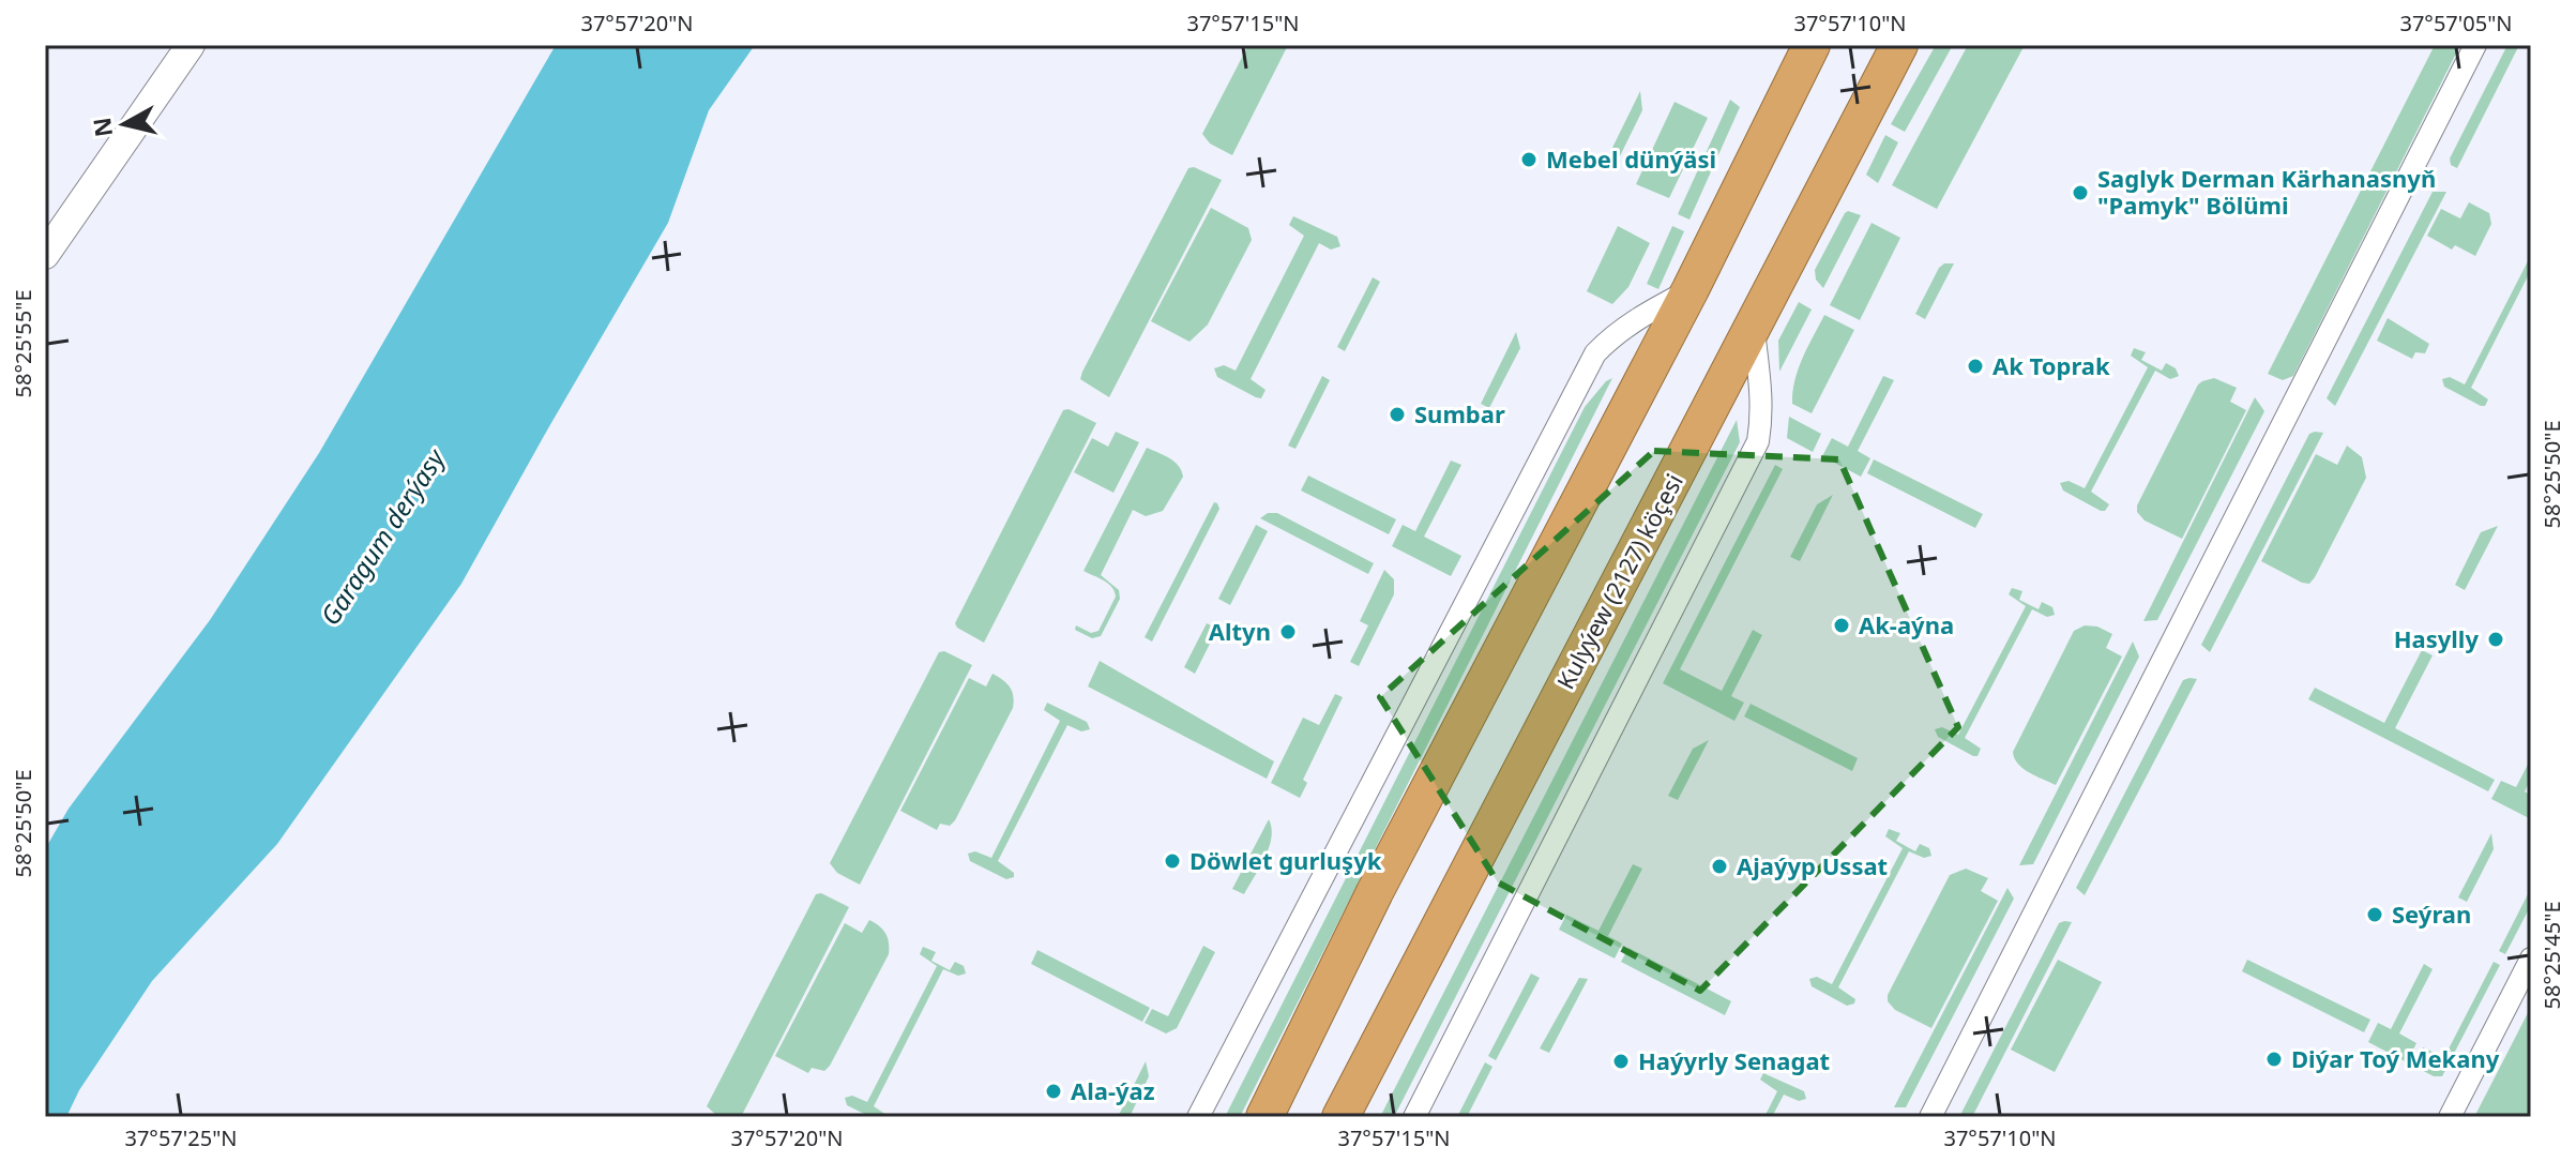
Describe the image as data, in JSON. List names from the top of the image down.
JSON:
{
  "streets": {
    "highway": ["Kulyýew (2127) köçesi"]
  },
  "water": ["Garagum derýasy"],
  "places": [
    "Mebel dünýäsi",
    "Saglyk Derman Kärhanasnyň \"Pamyk\" Bölümi",
    "Ak Toprak",
    "Sumbar",
    "Ak-aýna",
    "Altyn",
    "Hasylly",
    "Döwlet gurluşyk",
    "Ajaýyp Ussat",
    "Seýran",
    "Diýar Toý Mekany",
    "Haýyrly Senagat",
    "Ala-ýaz"
  ],
  "north": "left",
  "coordinates": [
    "37°57'20\"N",
    "37°57'15\"N",
    "37°57'10\"N",
    "37°57'05\"N",
    "58°25'55\"E",
    "58°25'50\"E",
    "58°25'45\"E",
    "37°57'25\"N"
  ]
}
